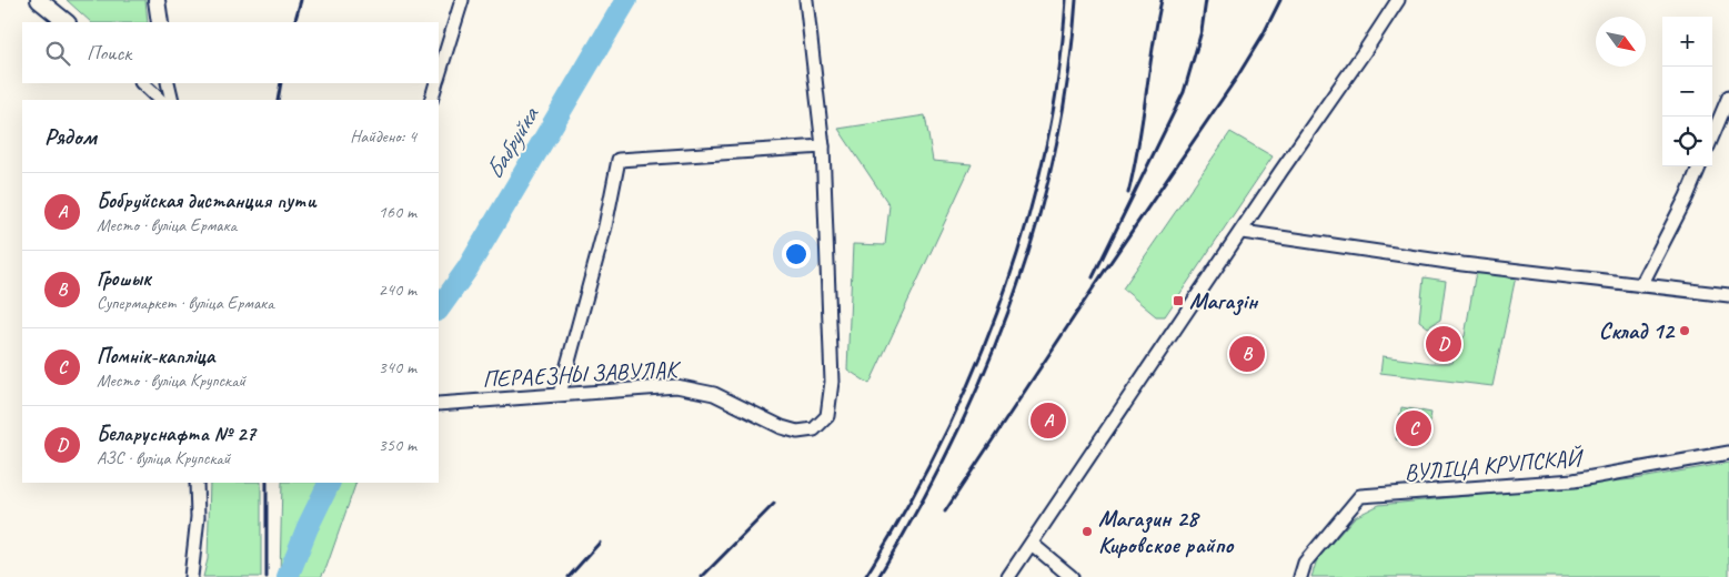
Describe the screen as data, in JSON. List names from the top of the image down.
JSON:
{
  "streets": {
    "street": ["ПЕРАЕЗНЫ ЗАВУЛАК", "ВУЛІЦА КРУПСКАЙ"]
  },
  "water": ["Бабруйка"],
  "places": {
    "transit": ["Магазін"],
    "other": ["Склад 12", "Магазин 28 Кировское райпо"]
  },
  "north": "bottom right",
  "page": {
    "map_buttons": ["+", "−"],
    "search": "Поиск",
    "heading": ["Рядом", "Найдено: 4"],
    "list": [
      {
        "mark": "A",
        "name": "Бобруйская дистанция пути",
        "note": "Место · вуліца Ермака",
        "value": "160 m"
      },
      {
        "mark": "B",
        "name": "Грошык",
        "note": "Супермаркет · вуліца Ермака",
        "value": "240 m"
      },
      {
        "mark": "C",
        "name": "Помнік-капліца",
        "note": "Место · вуліца Крупскай",
        "value": "340 m"
      },
      {
        "mark": "D",
        "name": "Беларуснафта № 27",
        "note": "АЗС · вуліца Крупскай",
        "value": "350 m"
      }
    ],
    "pins": [
      "D",
      "B",
      "A",
      "C"
    ]
  }
}
